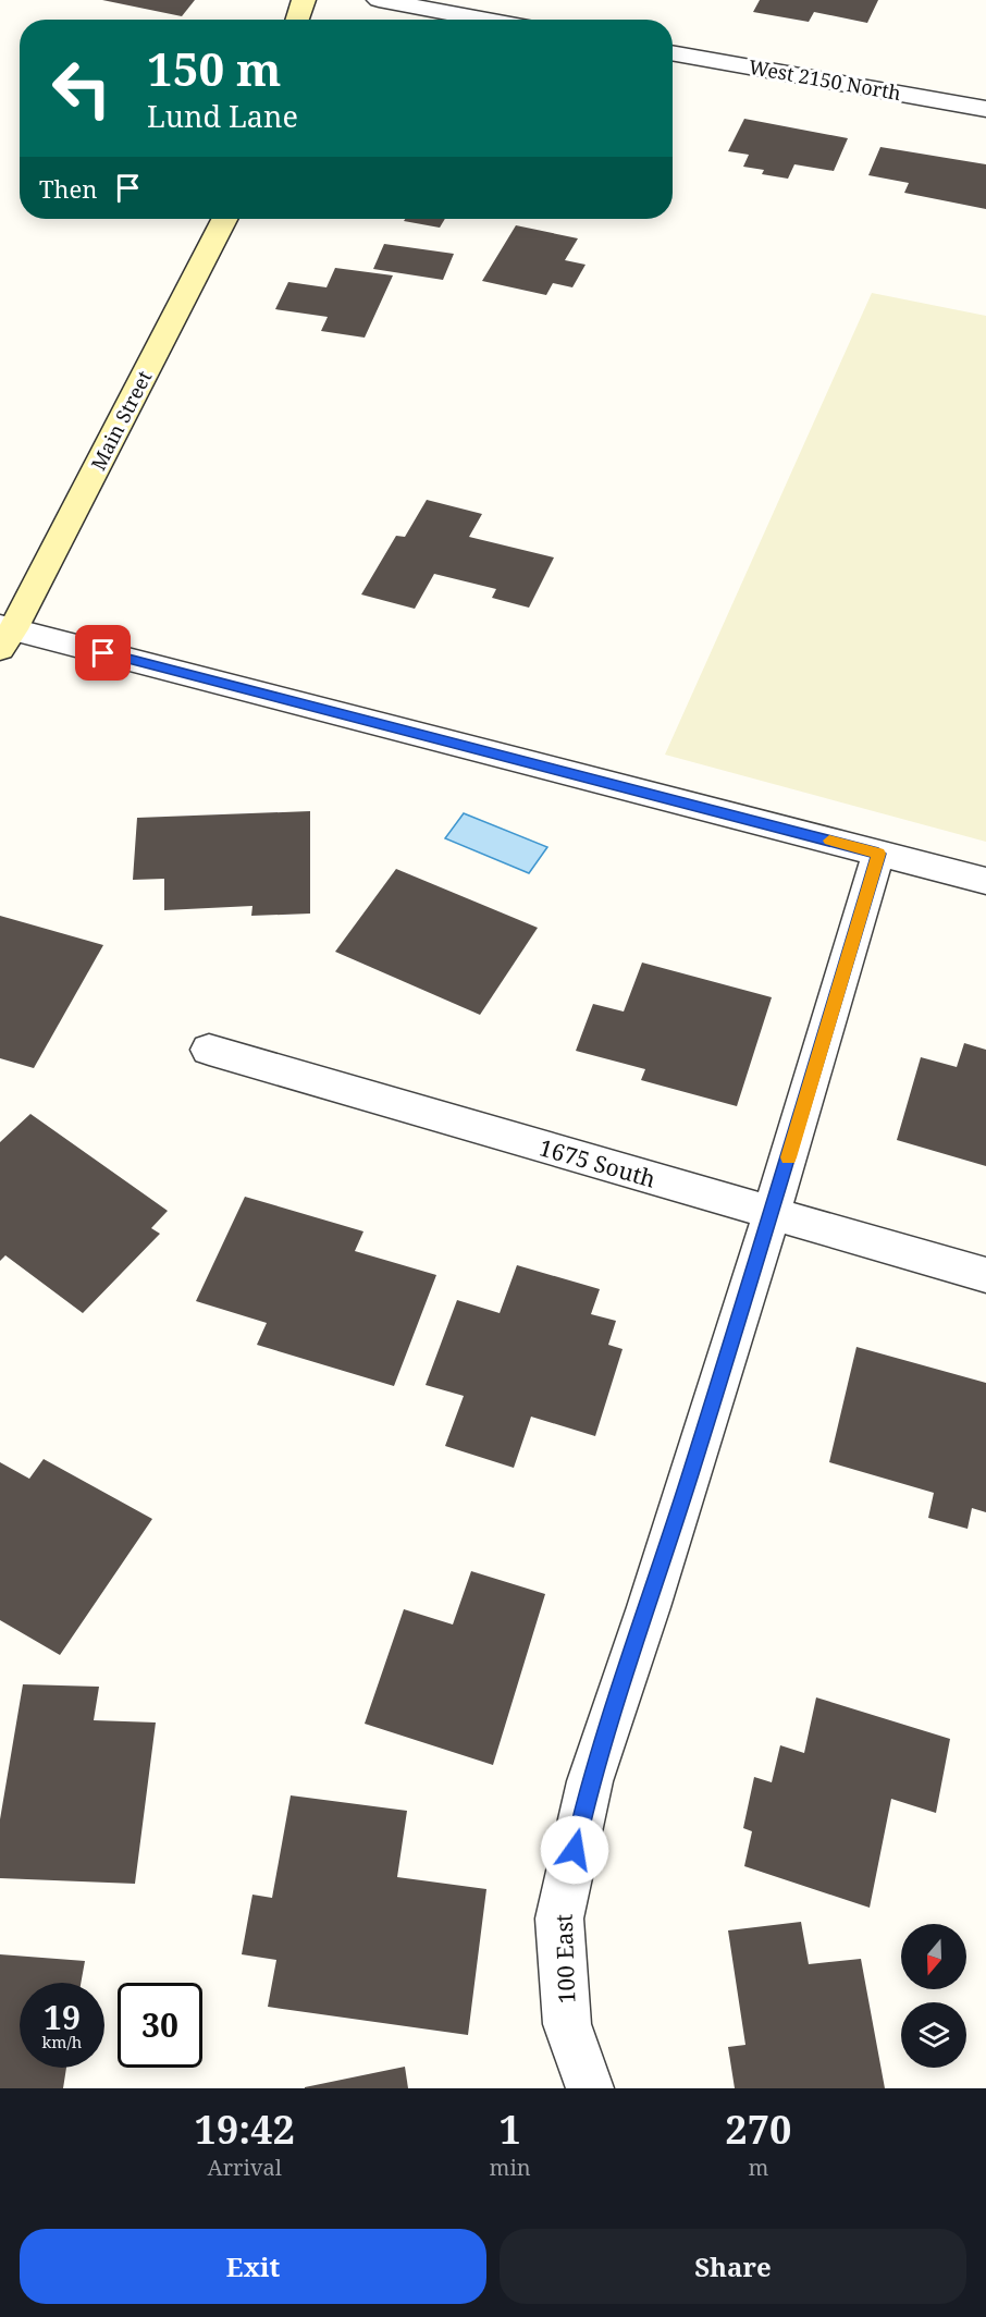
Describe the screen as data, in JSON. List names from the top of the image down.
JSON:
{
  "streets": {
    "main road": ["Main Street"],
    "street": ["West 2150 North", "1675 South", "100 East"]
  },
  "crossings": [
    ["1675 South", "100 East"]
  ],
  "north": "bottom",
  "page": {
    "turn": ["150 m", "Lund Lane"],
    "then": "Then",
    "speed": "19 km/h",
    "limit": "30",
    "eta": [
      "19:42",
      "Arrival",
      "1",
      "min",
      "270",
      "m"
    ],
    "buttons": ["Exit", "Share"]
  }
}
